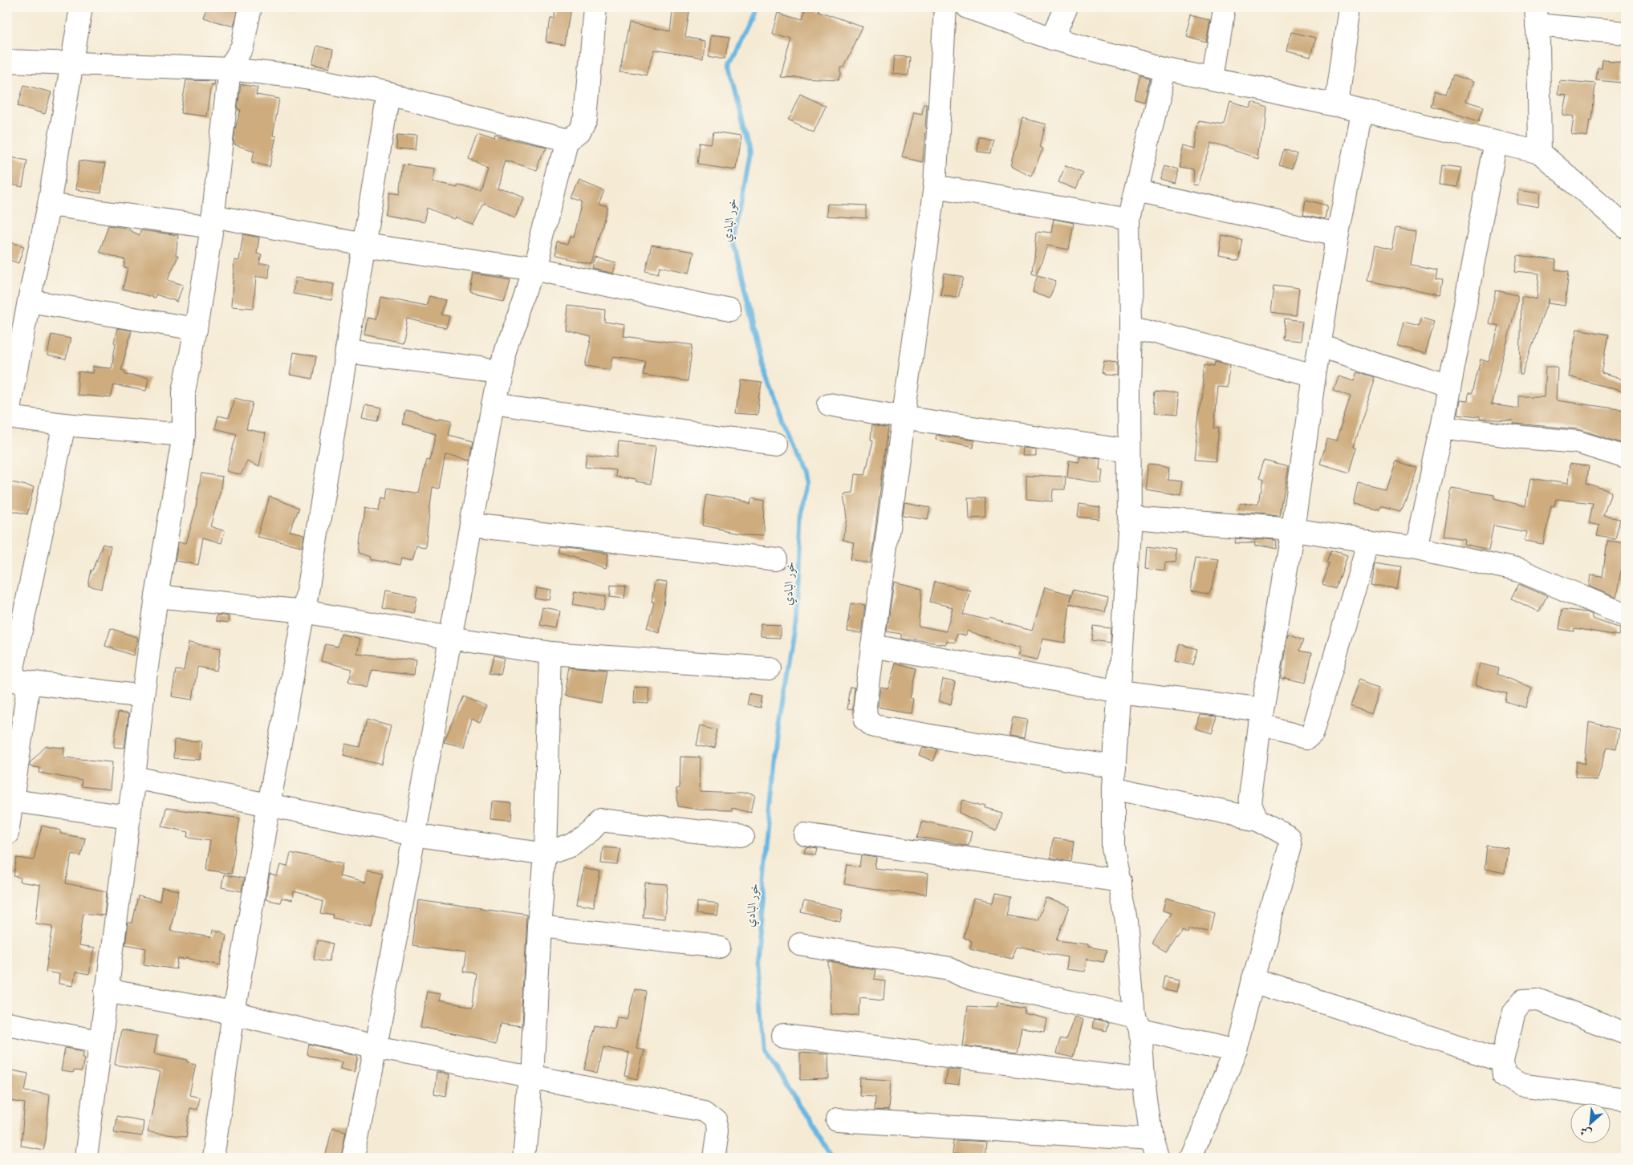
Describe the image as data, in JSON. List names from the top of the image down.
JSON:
{
  "water": ["خور البادي"],
  "north": "bottom left"
}
